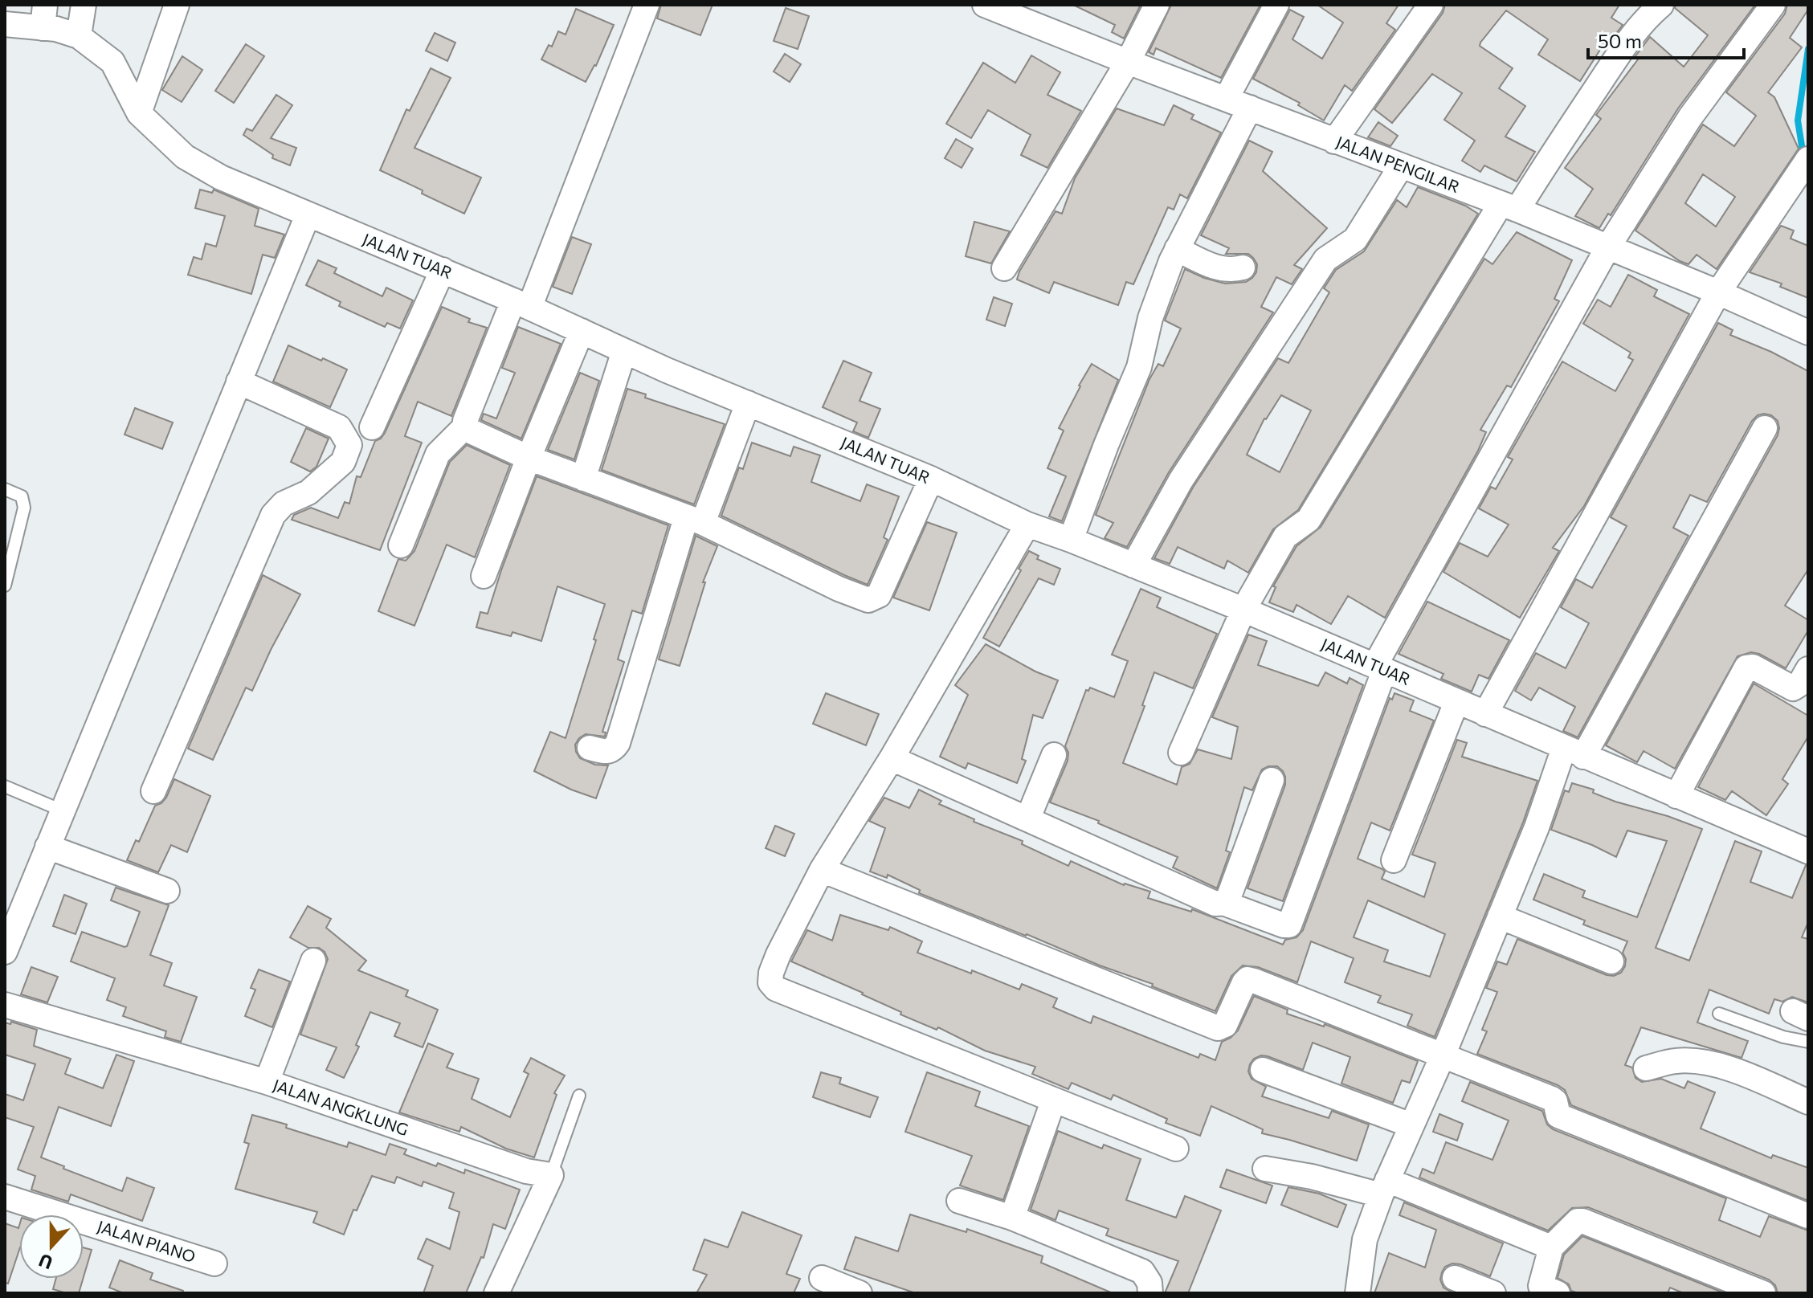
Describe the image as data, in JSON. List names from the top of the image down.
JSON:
{
  "streets": {
    "street": [
      "JALAN PENGILAR",
      "JALAN TUAR",
      "JALAN ANGKLUNG",
      "JALAN PIANO"
    ]
  },
  "scale_bar": "50 m",
  "north": "bottom"
}
